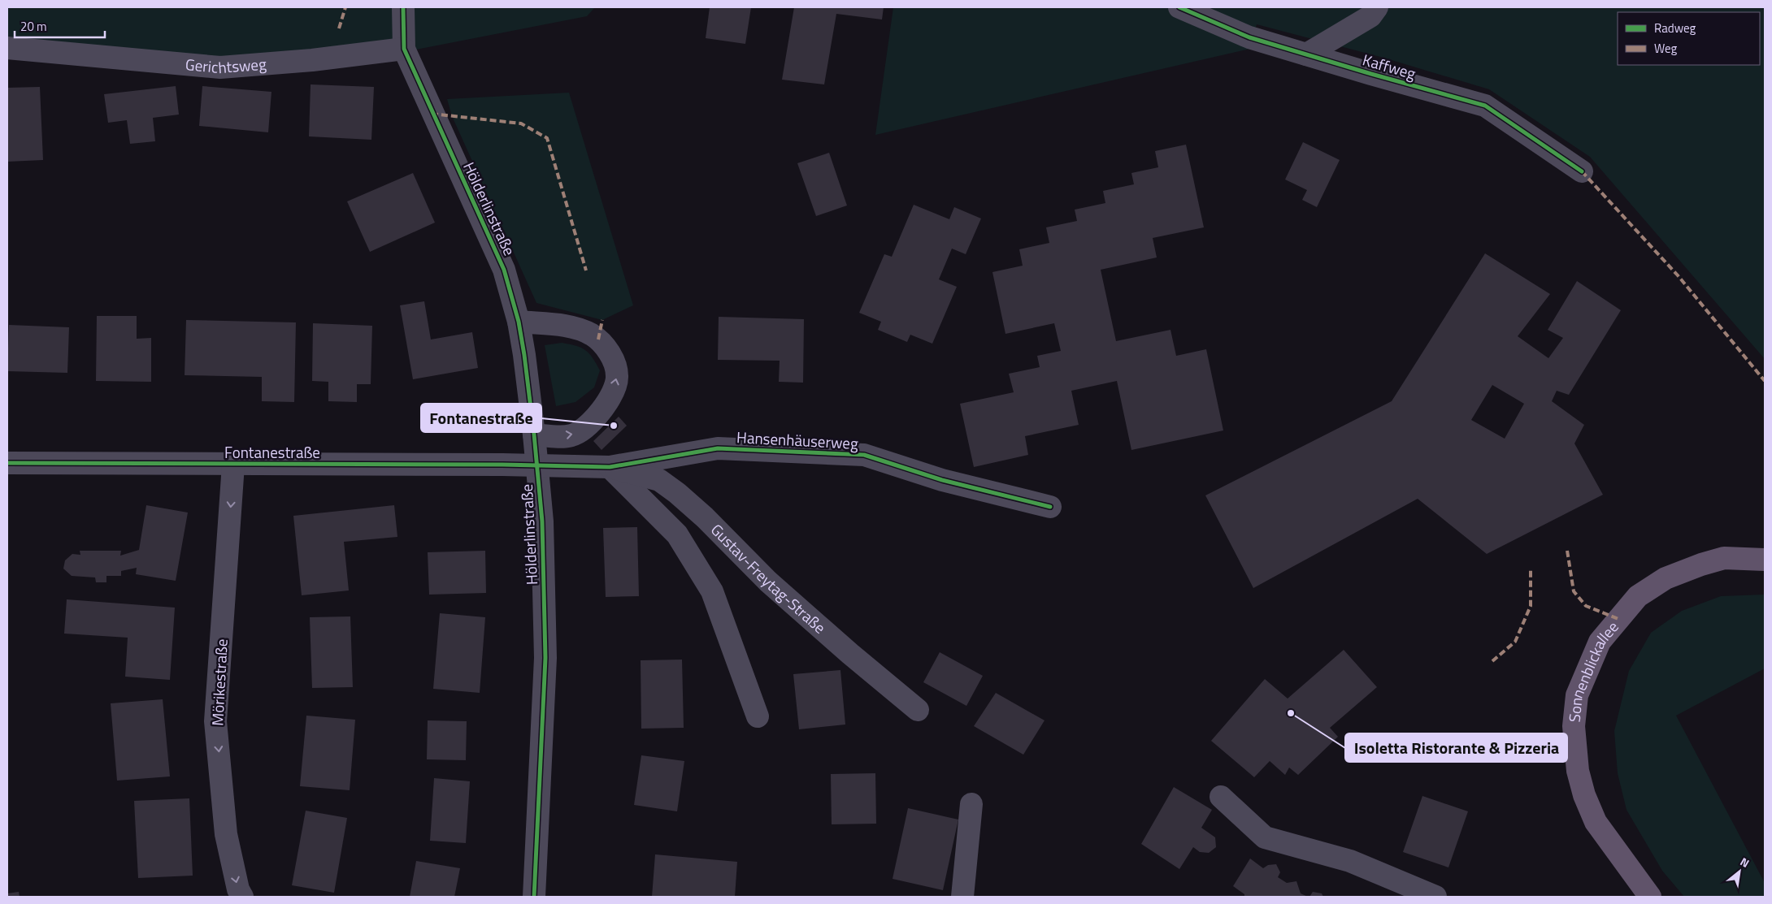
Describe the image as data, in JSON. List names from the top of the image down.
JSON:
{
  "streets": {
    "main road": ["Sonnenblickallee"],
    "street": [
      "Gerichtsweg",
      "Kaffweg",
      "Hölderlinstraße",
      "Hansenhäuserweg",
      "Fontanestraße",
      "Gustav-Freytag-Straße",
      "Mörikestraße"
    ]
  },
  "crossings": [
    ["Gerichtsweg", "Hölderlinstraße"],
    ["Hölderlinstraße", "Hansenhäuserweg"],
    ["Hölderlinstraße", "Fontanestraße"],
    ["Hansenhäuserweg", "Fontanestraße"],
    ["Hansenhäuserweg", "Gustav-Freytag-Straße"],
    ["Fontanestraße", "Mörikestraße"]
  ],
  "one_way": ["Mörikestraße"],
  "places": ["Fontanestraße", "Isoletta Ristorante & Pizzeria"],
  "legend": ["Radweg", "Weg"],
  "scale_bar": "20 m",
  "north": "top right"
}
